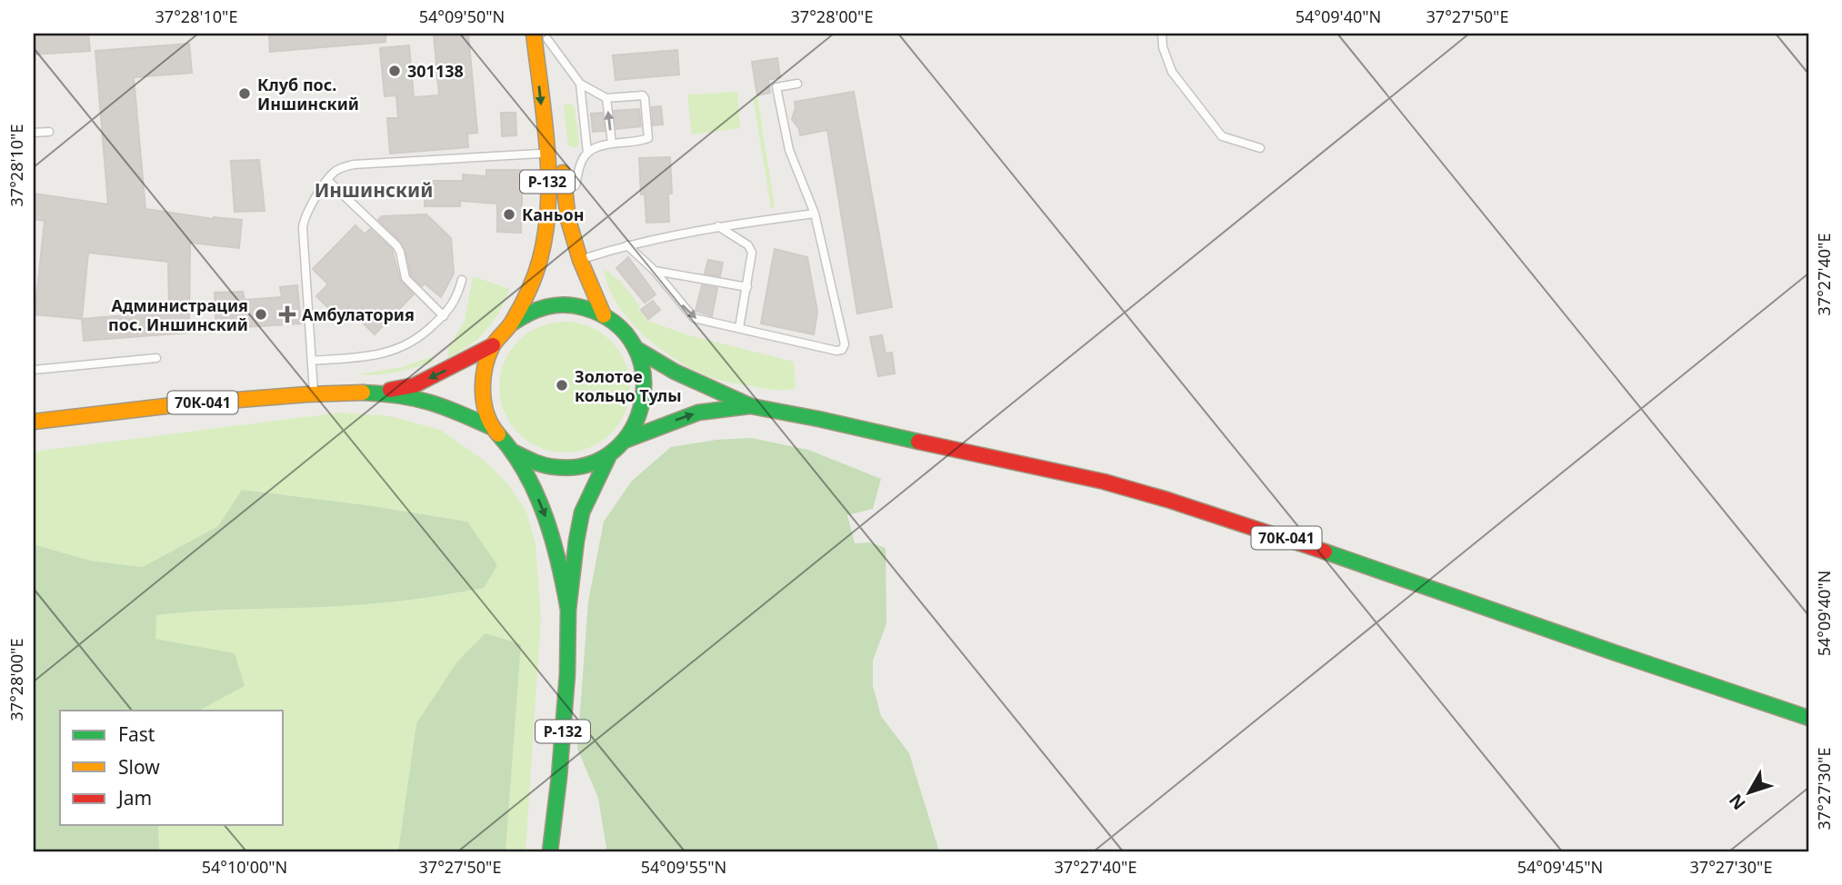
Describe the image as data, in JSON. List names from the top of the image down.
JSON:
{
  "streets": {
    "main road": ["Р-132", "70К-041"]
  },
  "crossings": [
    ["Р-132", "70К-041"]
  ],
  "districts": ["Иншинский"],
  "places": {
    "other": [
      "301138",
      "Клуб пос. Иншинский",
      "Каньон",
      "Администрация пос. Иншинский",
      "Золотое кольцо Тулы"
    ],
    "health": ["Амбулатория"]
  },
  "legend": ["Fast", "Slow", "Jam"],
  "north": "bottom left",
  "coordinates": [
    "37°28'10\"E",
    "54°09'50\"N",
    "37°28'00\"E",
    "54°09'40\"N",
    "37°27'50\"E",
    "37°27'40\"E",
    "37°27'30\"E",
    "54°10'00\"N",
    "54°09'55\"N",
    "54°09'45\"N"
  ]
}
